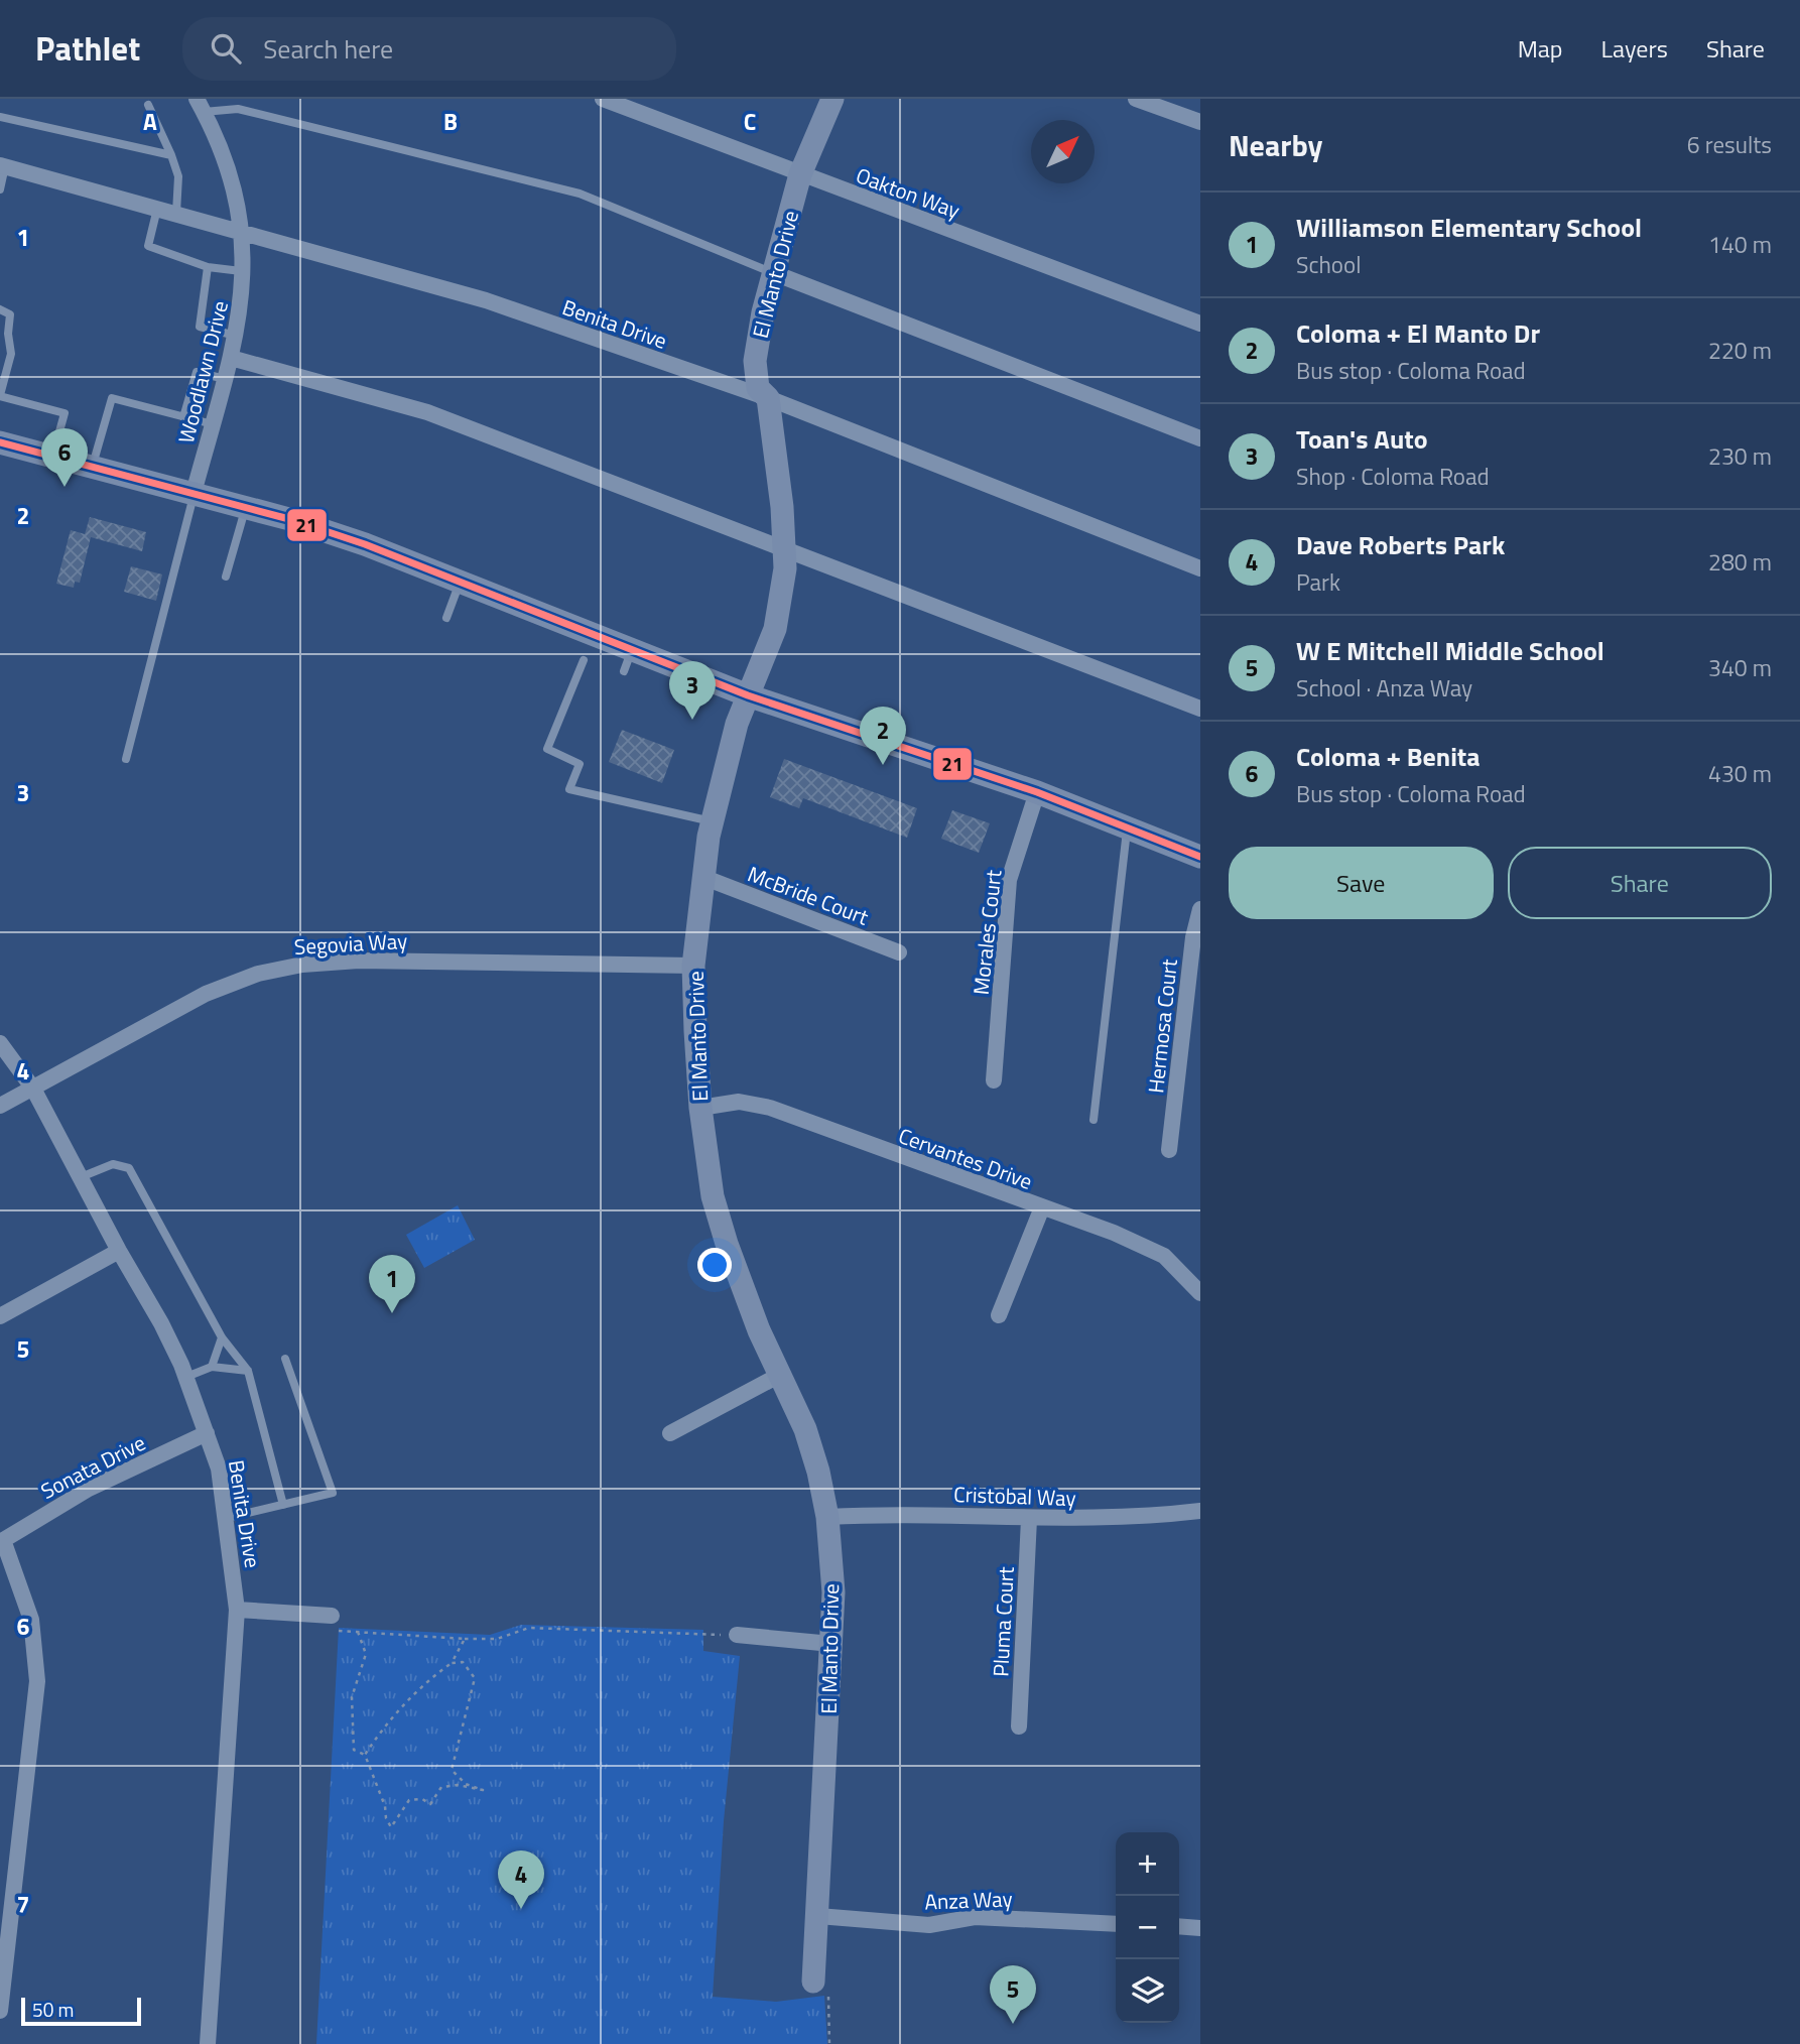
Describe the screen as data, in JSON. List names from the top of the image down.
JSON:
{
  "streets": {
    "street": [
      "Oakton Way",
      "El Manto Drive",
      "Benita Drive",
      "Woodlawn Drive",
      "McBride Court",
      "Morales Court",
      "Segovia Way",
      "Hermosa Court",
      "Cervantes Drive",
      "Sonata Drive",
      "Cristobal Way",
      "Pluma Court",
      "Anza Way"
    ]
  },
  "crossings": [
    ["Oakton Way", "El Manto Drive"],
    ["El Manto Drive", "Benita Drive"],
    ["El Manto Drive", "McBride Court"],
    ["El Manto Drive", "Segovia Way"],
    ["El Manto Drive", "Cervantes Drive"],
    ["El Manto Drive", "Cristobal Way"],
    ["El Manto Drive", "Anza Way"],
    ["Benita Drive", "Woodlawn Drive"],
    ["Benita Drive", "Segovia Way"],
    ["Benita Drive", "Sonata Drive"],
    ["Cristobal Way", "Pluma Court"]
  ],
  "lines": ["transit line 21"],
  "scale_bar": "50 m",
  "north": "top right",
  "page": {
    "header": "Pathlet",
    "search": "Search here",
    "nav": ["Map", "Layers", "Share"],
    "heading": ["Nearby", "6 results"],
    "list": [
      {
        "mark": "1",
        "name": "Williamson Elementary School",
        "note": "School",
        "value": "140 m"
      },
      {
        "mark": "2",
        "name": "Coloma + El Manto Dr",
        "note": "Bus stop · Coloma Road",
        "value": "220 m"
      },
      {
        "mark": "3",
        "name": "Toan's Auto",
        "note": "Shop · Coloma Road",
        "value": "230 m"
      },
      {
        "mark": "4",
        "name": "Dave Roberts Park",
        "note": "Park",
        "value": "280 m"
      },
      {
        "mark": "5",
        "name": "W E Mitchell Middle School",
        "note": "School · Anza Way",
        "value": "340 m"
      },
      {
        "mark": "6",
        "name": "Coloma + Benita",
        "note": "Bus stop · Coloma Road",
        "value": "430 m"
      }
    ],
    "pins": [
      "6",
      "3",
      "2",
      "1",
      "4",
      "5"
    ],
    "buttons": ["Save", "Share"],
    "map_buttons": ["+", "−"],
    "scale": "50 m"
  },
  "grid": {
    "columns": ["A", "B", "C"],
    "rows": [
      "1",
      "2",
      "3",
      "4",
      "5",
      "6",
      "7"
    ]
  }
}
